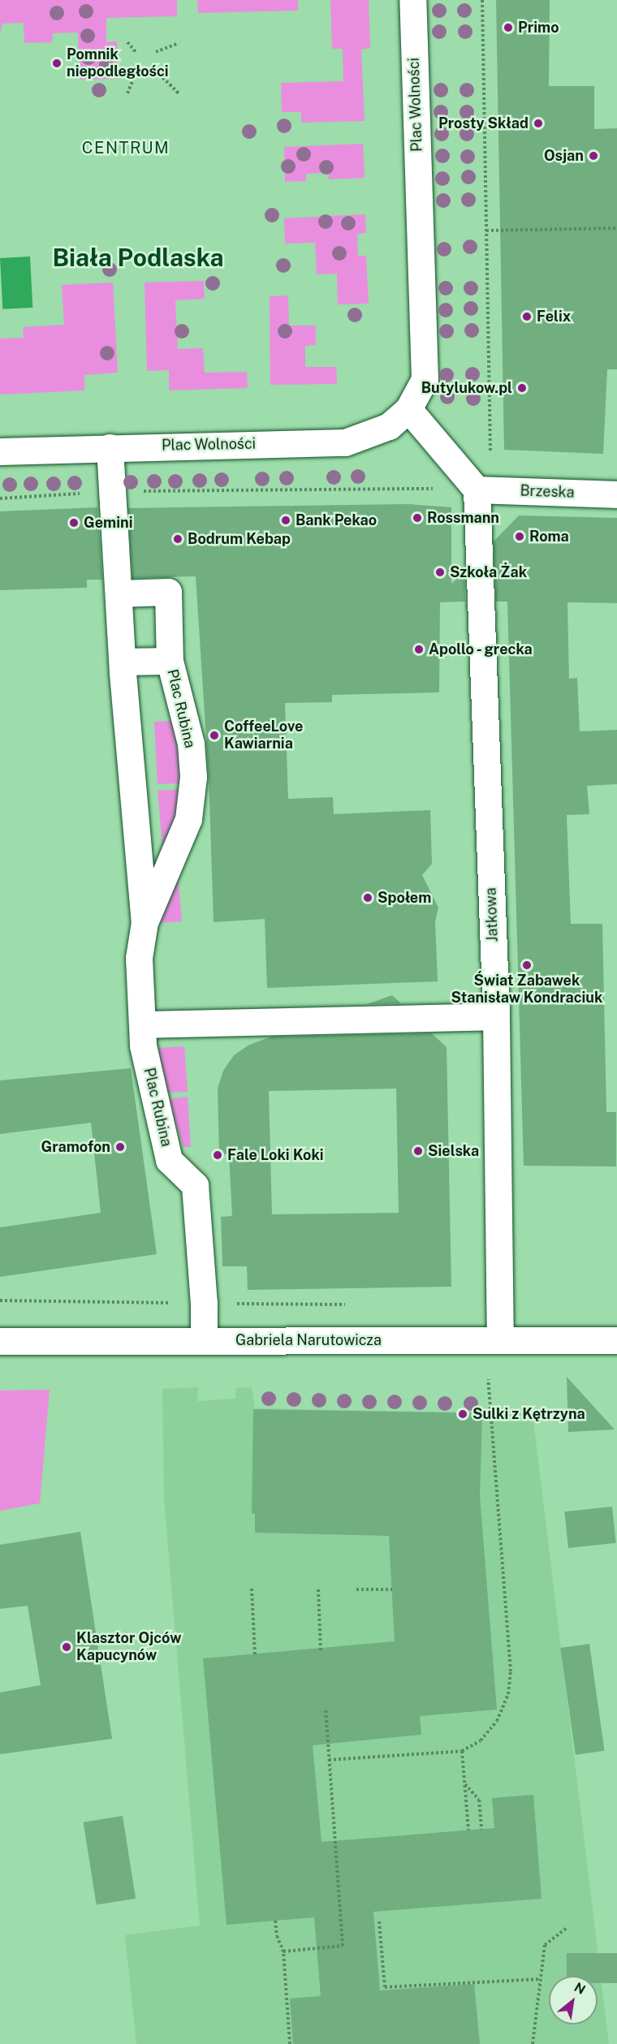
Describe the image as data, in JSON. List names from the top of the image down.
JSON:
{
  "streets": {
    "street": [
      "Plac Wolności",
      "Brzeska",
      "Plac Rubina",
      "Jatkowa",
      "Gabriela Narutowicza"
    ]
  },
  "crossings": [
    ["Plac Wolności", "Plac Rubina"],
    ["Brzeska", "Jatkowa"],
    ["Plac Rubina", "Gabriela Narutowicza"],
    ["Jatkowa", "Gabriela Narutowicza"]
  ],
  "districts": ["CENTRUM", "Biała Podlaska"],
  "places": [
    "Primo",
    "Pomnik niepodległości",
    "Prosty Skład",
    "Osjan",
    "Felix",
    "Butylukow.pl",
    "Rossmann",
    "Bank Pekao",
    "Gemini",
    "Roma",
    "Bodrum Kebap",
    "Szkoła Żak",
    "Apollo - grecka",
    "CoffeeLove Kawiarnia",
    "Społem",
    "Świat Zabawek Stanisław Kondraciuk",
    "Gramofon",
    "Sielska",
    "Fale Loki Koki",
    "Sulki z Kętrzyna",
    "Klasztor Ojców Kapucynów"
  ],
  "north": "top right"
}
